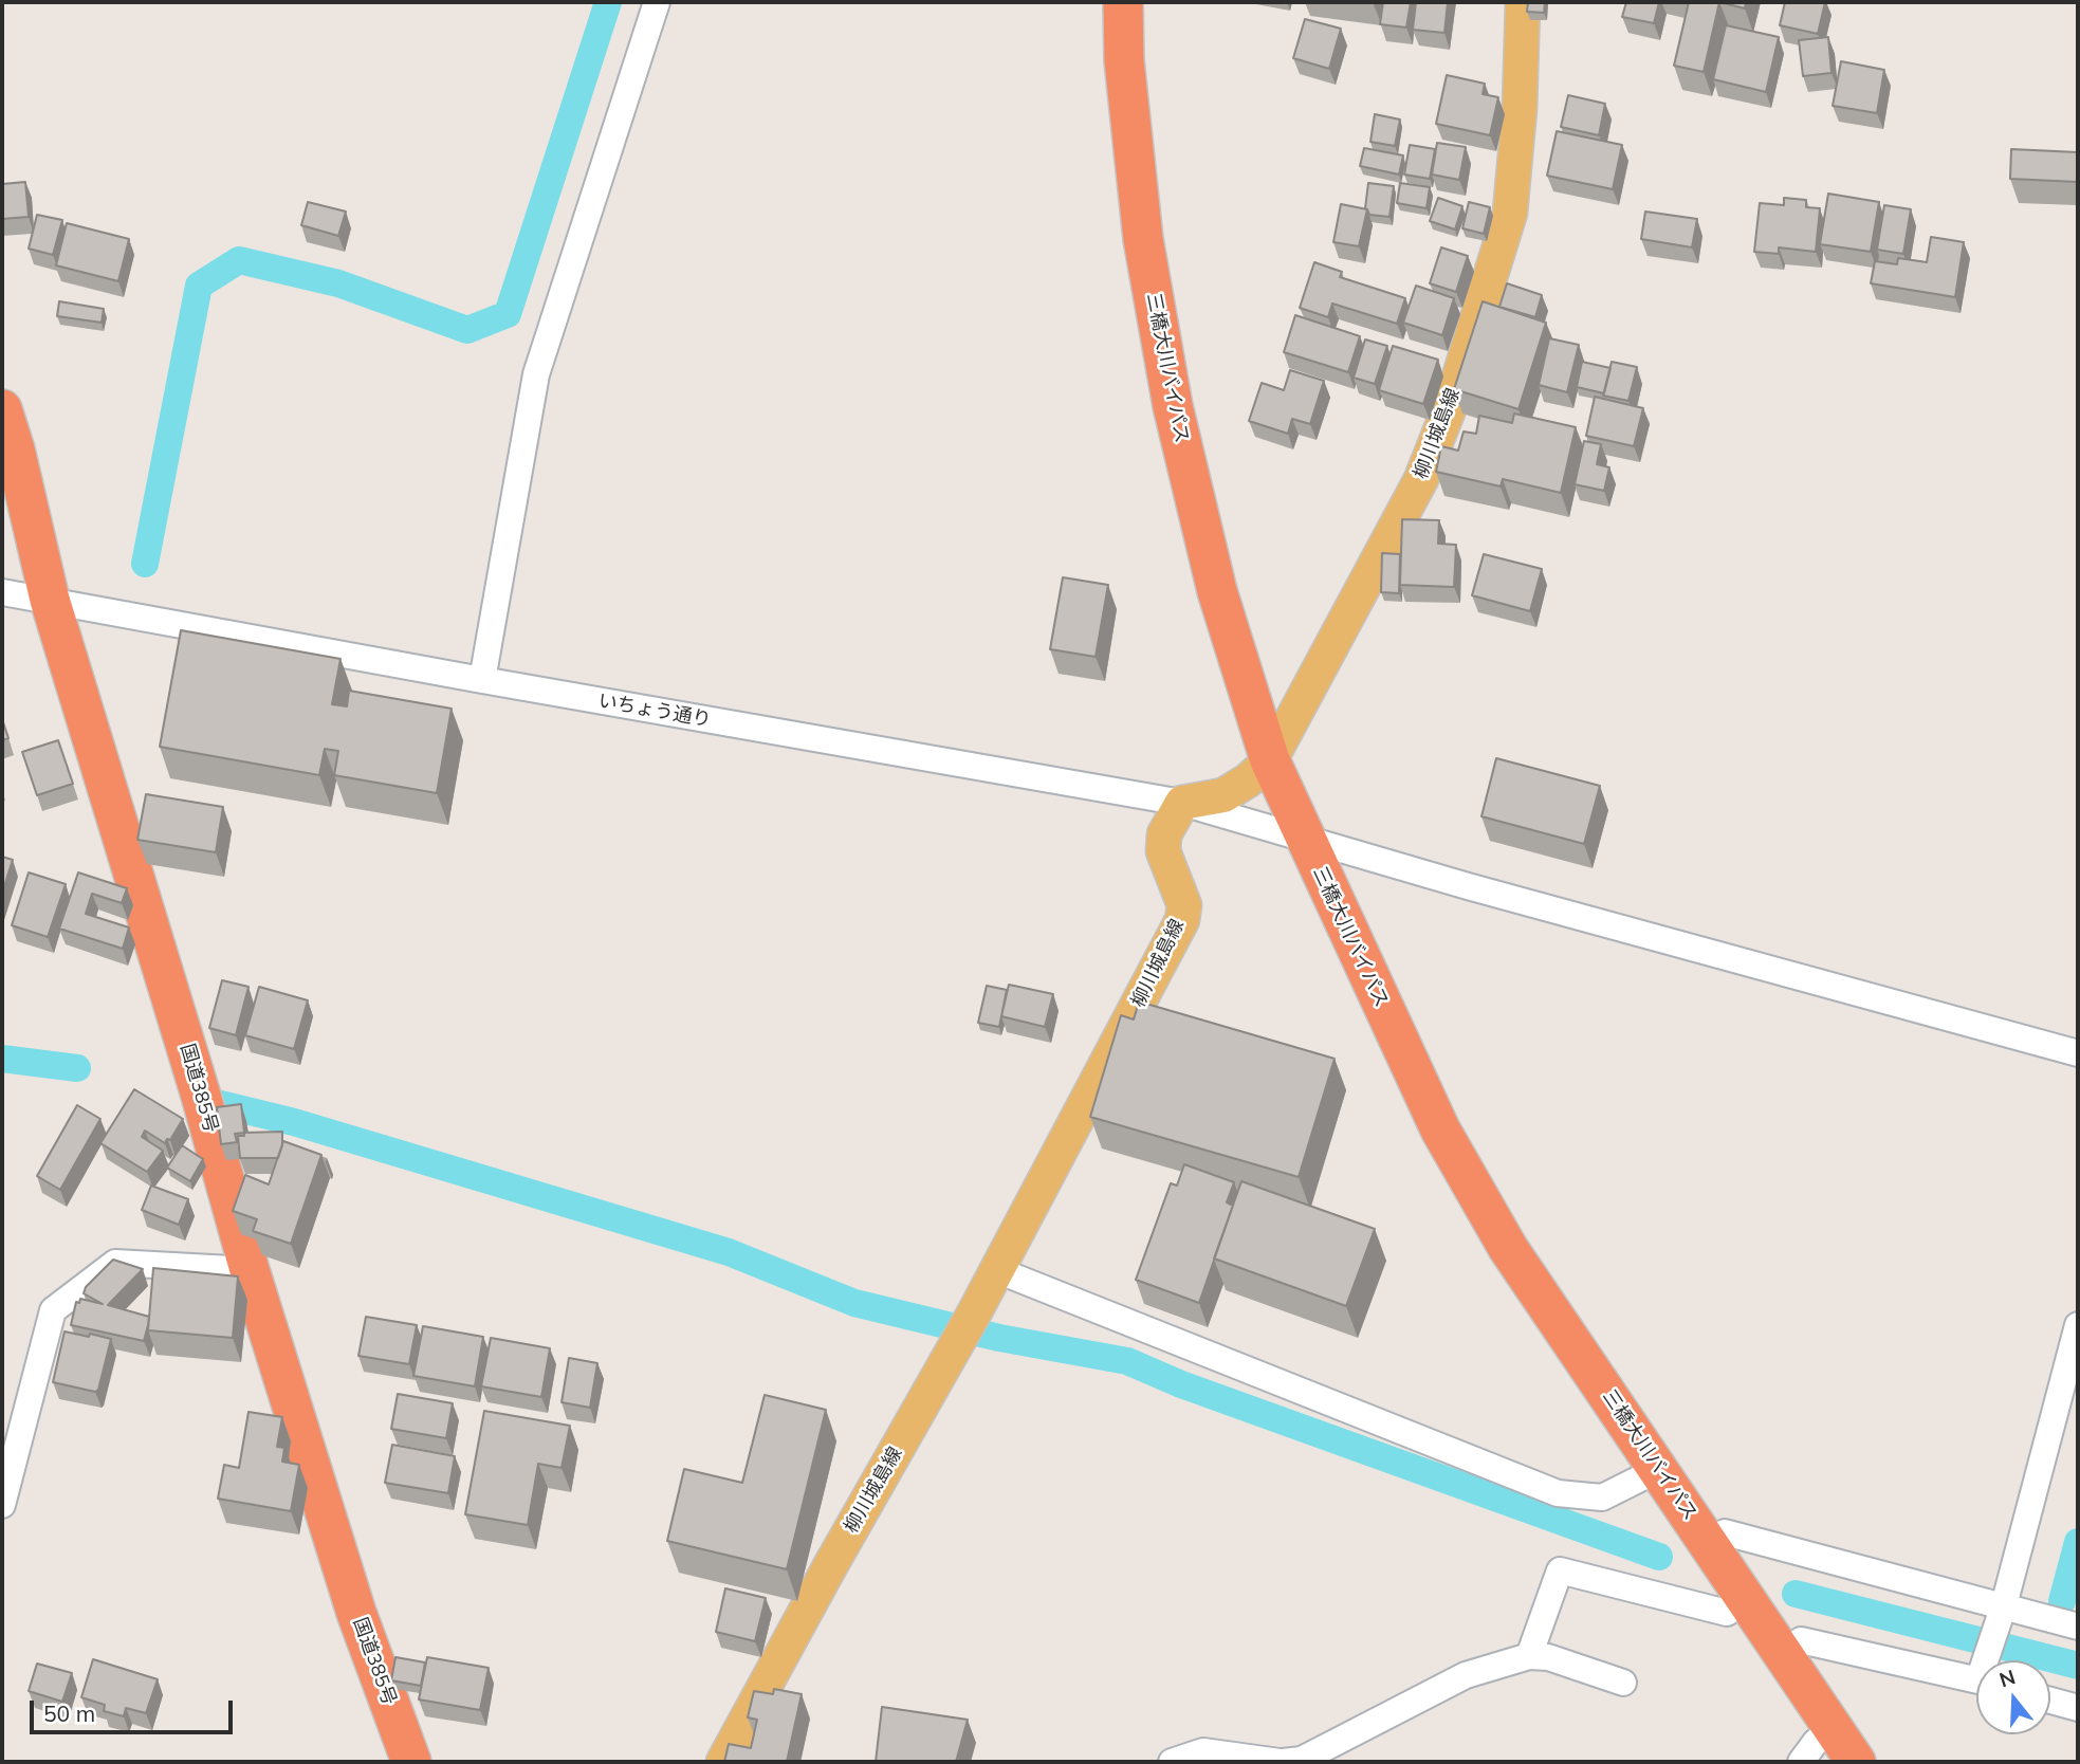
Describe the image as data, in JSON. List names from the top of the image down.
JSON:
{
  "streets": {
    "highway": ["三橋大川バイパス", "国道385号"],
    "main road": ["柳川城島線"],
    "street": ["いちょう通り"]
  },
  "crossings": [
    ["三橋大川バイパス", "柳川城島線"],
    ["三橋大川バイパス", "いちょう通り"],
    ["柳川城島線", "いちょう通り"],
    ["いちょう通り", "国道385号"]
  ],
  "scale_bar": "50 m",
  "north": "top"
}
